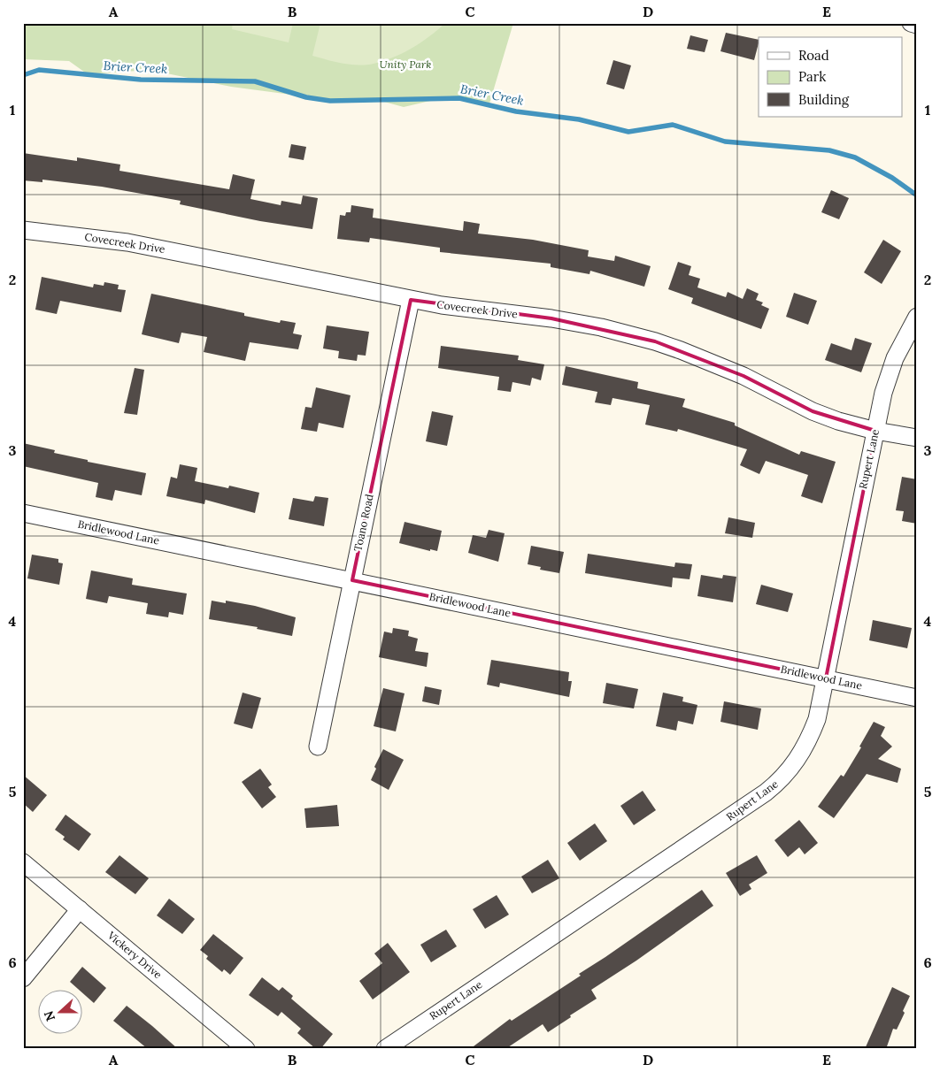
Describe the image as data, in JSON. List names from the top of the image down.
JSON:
{
  "streets": {
    "street": [
      "Covecreek Drive",
      "Rupert Lane",
      "Toano Road",
      "Bridlewood Lane",
      "Vickery Drive"
    ]
  },
  "crossings": [
    ["Covecreek Drive", "Rupert Lane"],
    ["Covecreek Drive", "Toano Road"],
    ["Rupert Lane", "Bridlewood Lane"],
    ["Toano Road", "Bridlewood Lane"]
  ],
  "water": ["Brier Creek"],
  "parks": ["Unity Park"],
  "legend": ["Road", "Park", "Building"],
  "north": "left",
  "grid": {
    "columns": [
      "A",
      "B",
      "C",
      "D",
      "E"
    ],
    "rows": [
      "1",
      "2",
      "3",
      "4",
      "5",
      "6"
    ]
  }
}
